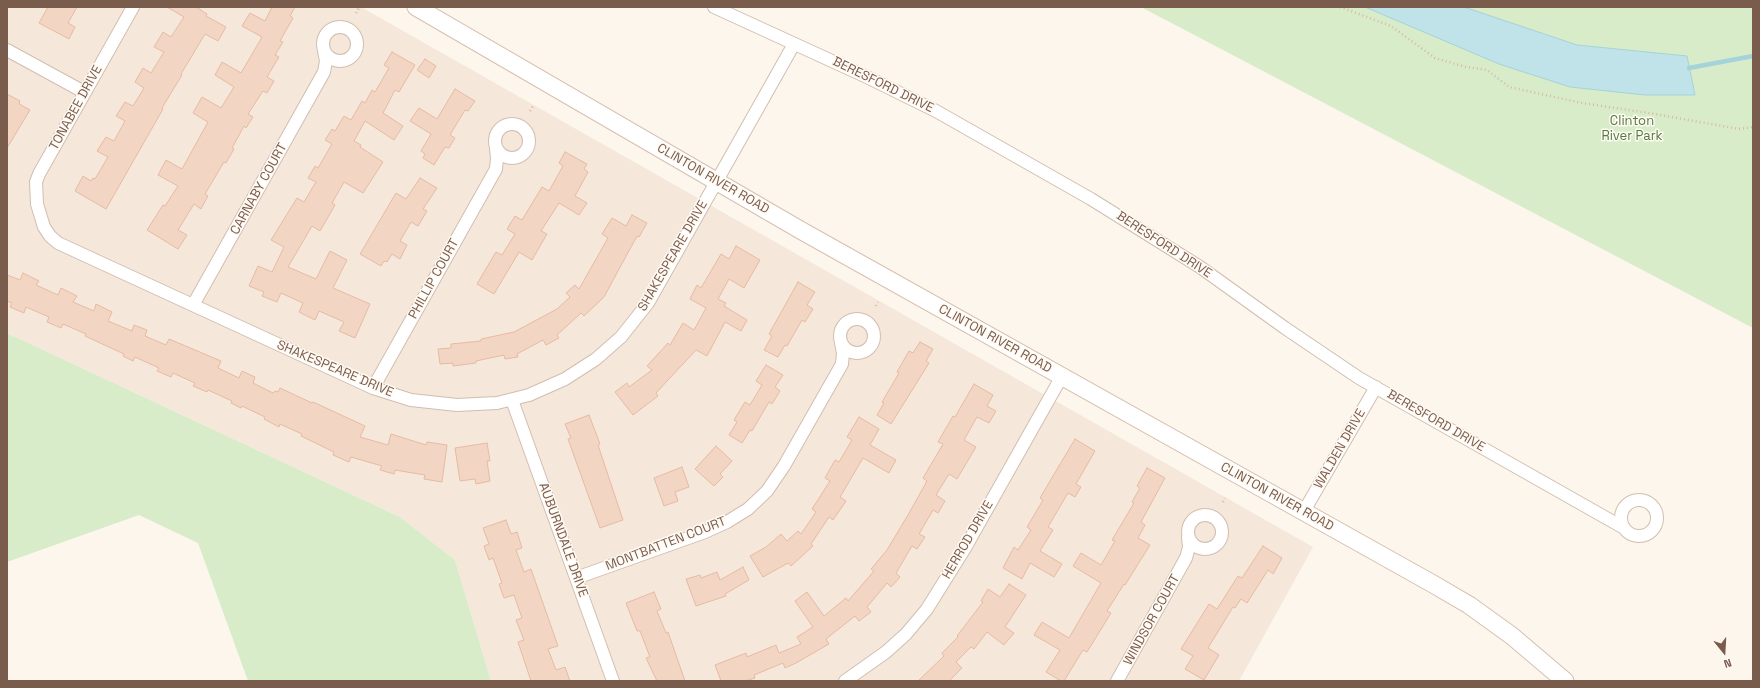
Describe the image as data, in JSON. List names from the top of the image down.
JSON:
{
  "streets": {
    "street": [
      "BERESFORD DRIVE",
      "TONABEE DRIVE",
      "CLINTON RIVER ROAD",
      "CARNABY COURT",
      "SHAKESPEARE DRIVE",
      "PHILLIP COURT",
      "WALDEN DRIVE",
      "AUBURNDALE DRIVE",
      "HERROD DRIVE",
      "MONTBATTEN COURT",
      "WINDSOR COURT"
    ]
  },
  "crossings": [
    ["BERESFORD DRIVE", "SHAKESPEARE DRIVE"],
    ["BERESFORD DRIVE", "WALDEN DRIVE"],
    ["TONABEE DRIVE", "SHAKESPEARE DRIVE"],
    ["CLINTON RIVER ROAD", "SHAKESPEARE DRIVE"],
    ["CLINTON RIVER ROAD", "WALDEN DRIVE"],
    ["CLINTON RIVER ROAD", "HERROD DRIVE"],
    ["CARNABY COURT", "SHAKESPEARE DRIVE"],
    ["SHAKESPEARE DRIVE", "PHILLIP COURT"],
    ["SHAKESPEARE DRIVE", "AUBURNDALE DRIVE"],
    ["AUBURNDALE DRIVE", "MONTBATTEN COURT"]
  ],
  "parks": ["Clinton River Park"],
  "north": "bottom"
}
